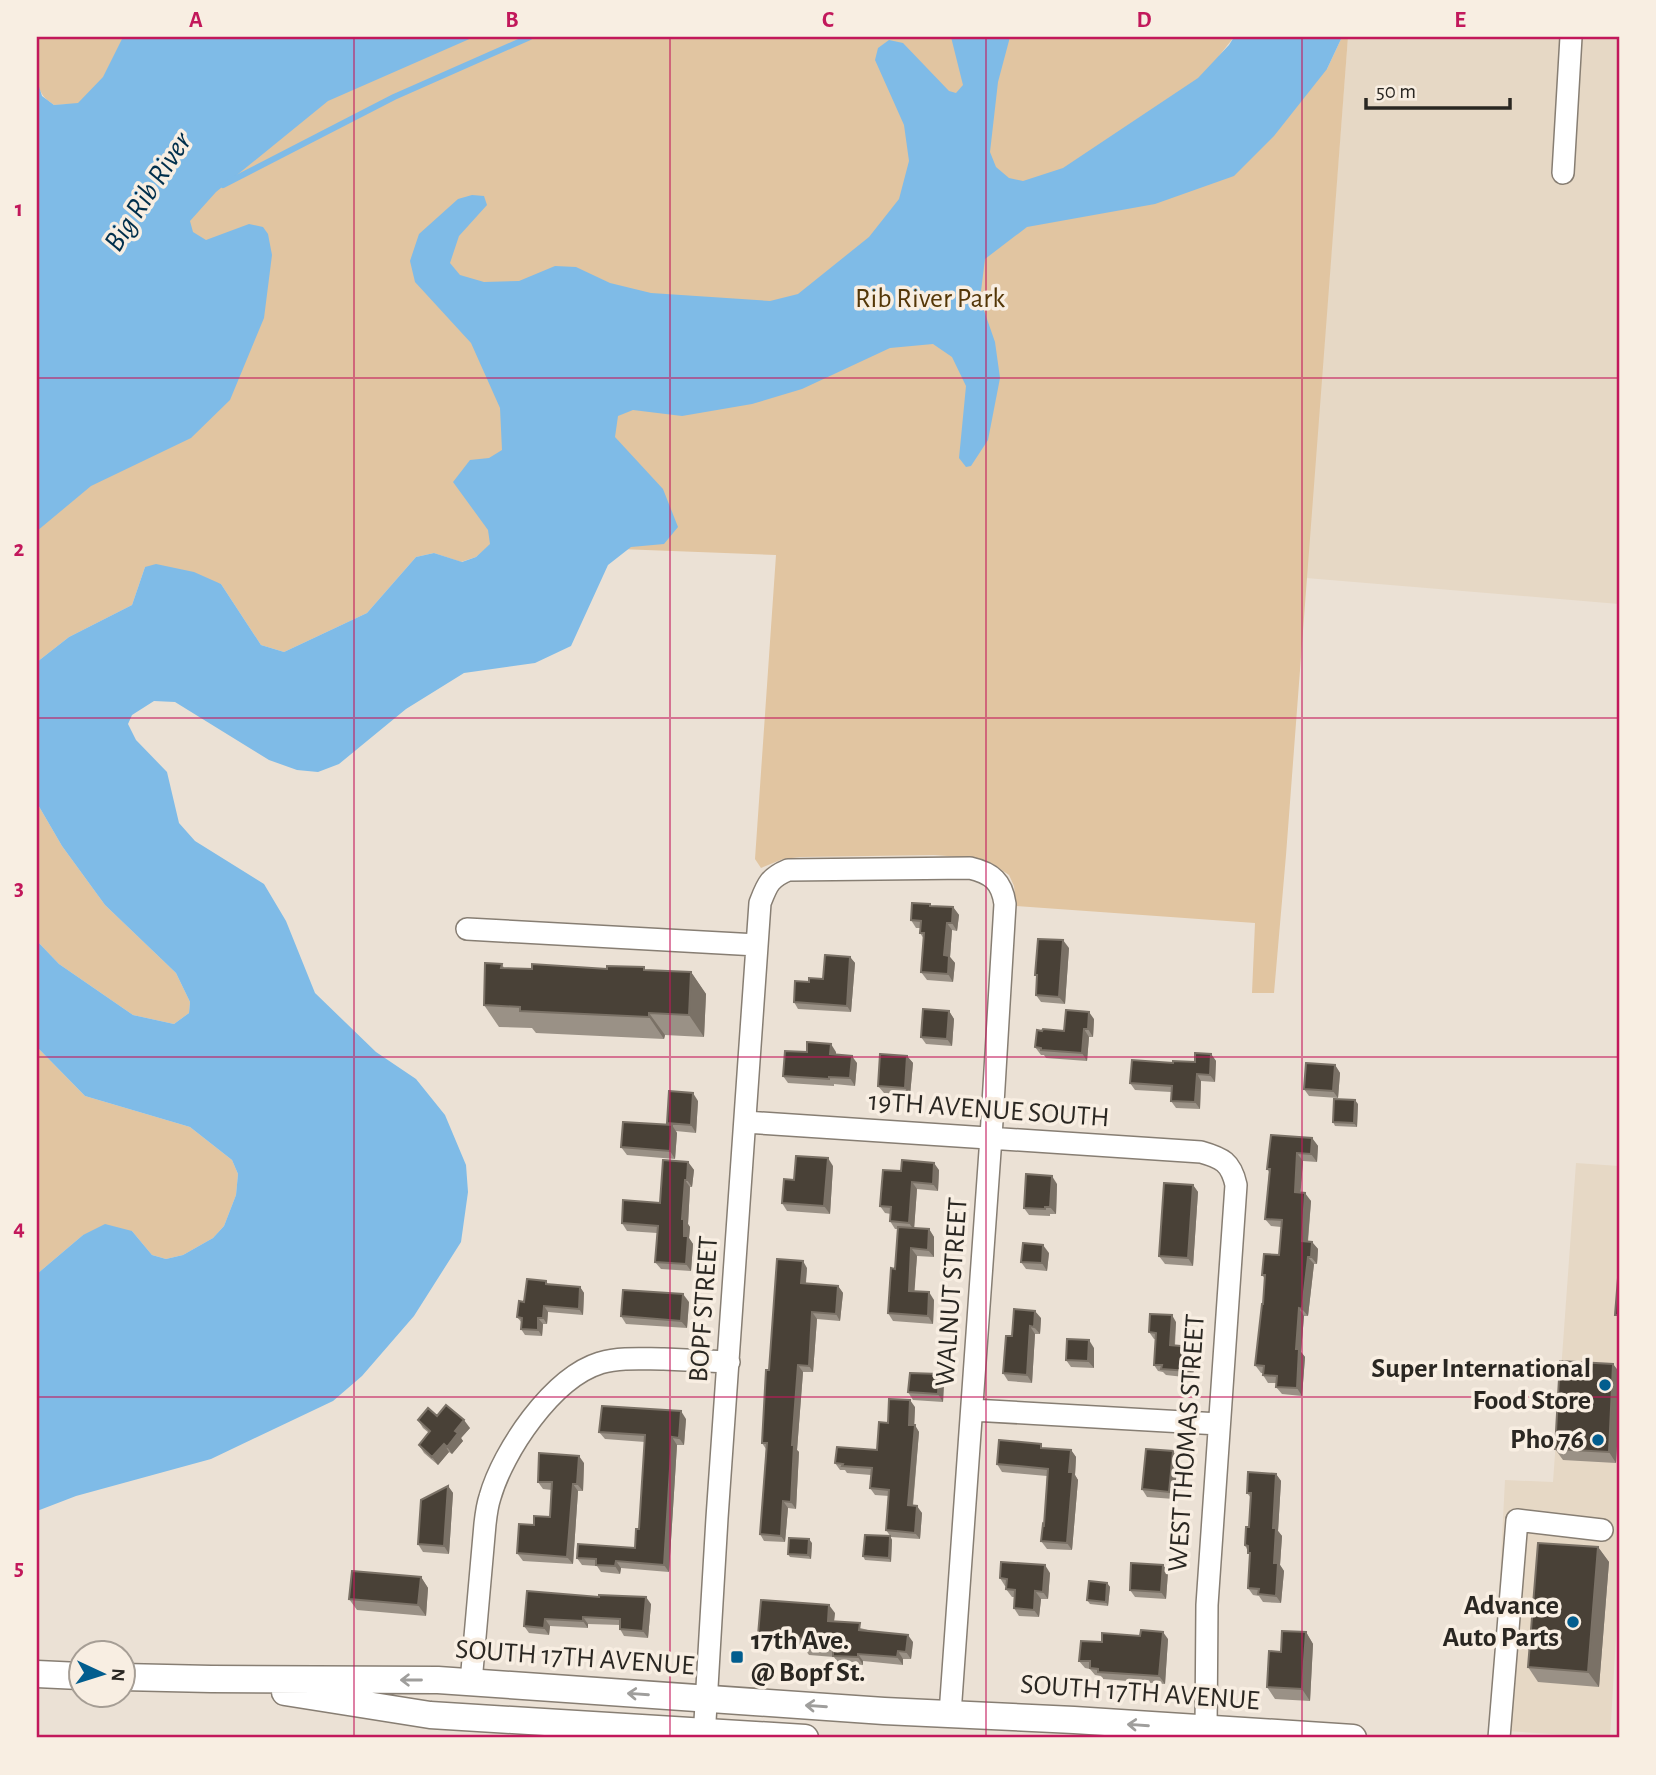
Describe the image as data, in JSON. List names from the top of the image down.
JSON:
{
  "streets": {
    "main road": ["SOUTH 17TH AVENUE"],
    "street": [
      "19TH AVENUE SOUTH",
      "WALNUT STREET",
      "BOPF STREET",
      "WEST THOMAS STREET"
    ]
  },
  "crossings": [
    ["19TH AVENUE SOUTH", "WALNUT STREET"],
    ["19TH AVENUE SOUTH", "BOPF STREET"],
    ["19TH AVENUE SOUTH", "WEST THOMAS STREET"],
    ["WALNUT STREET", "BOPF STREET"],
    ["WALNUT STREET", "SOUTH 17TH AVENUE"],
    ["BOPF STREET", "SOUTH 17TH AVENUE"],
    ["WEST THOMAS STREET", "SOUTH 17TH AVENUE"]
  ],
  "water": ["Big Rib River"],
  "parks": ["Rib River Park"],
  "places": {
    "other": ["Super International Food Store", "Pho 76", "Advance Auto Parts"],
    "transit": ["17th Ave. @ Bopf St."]
  },
  "scale_bar": "50 m",
  "north": "right",
  "grid": {
    "columns": [
      "A",
      "B",
      "C",
      "D",
      "E"
    ],
    "rows": [
      "1",
      "2",
      "3",
      "4",
      "5"
    ]
  }
}
